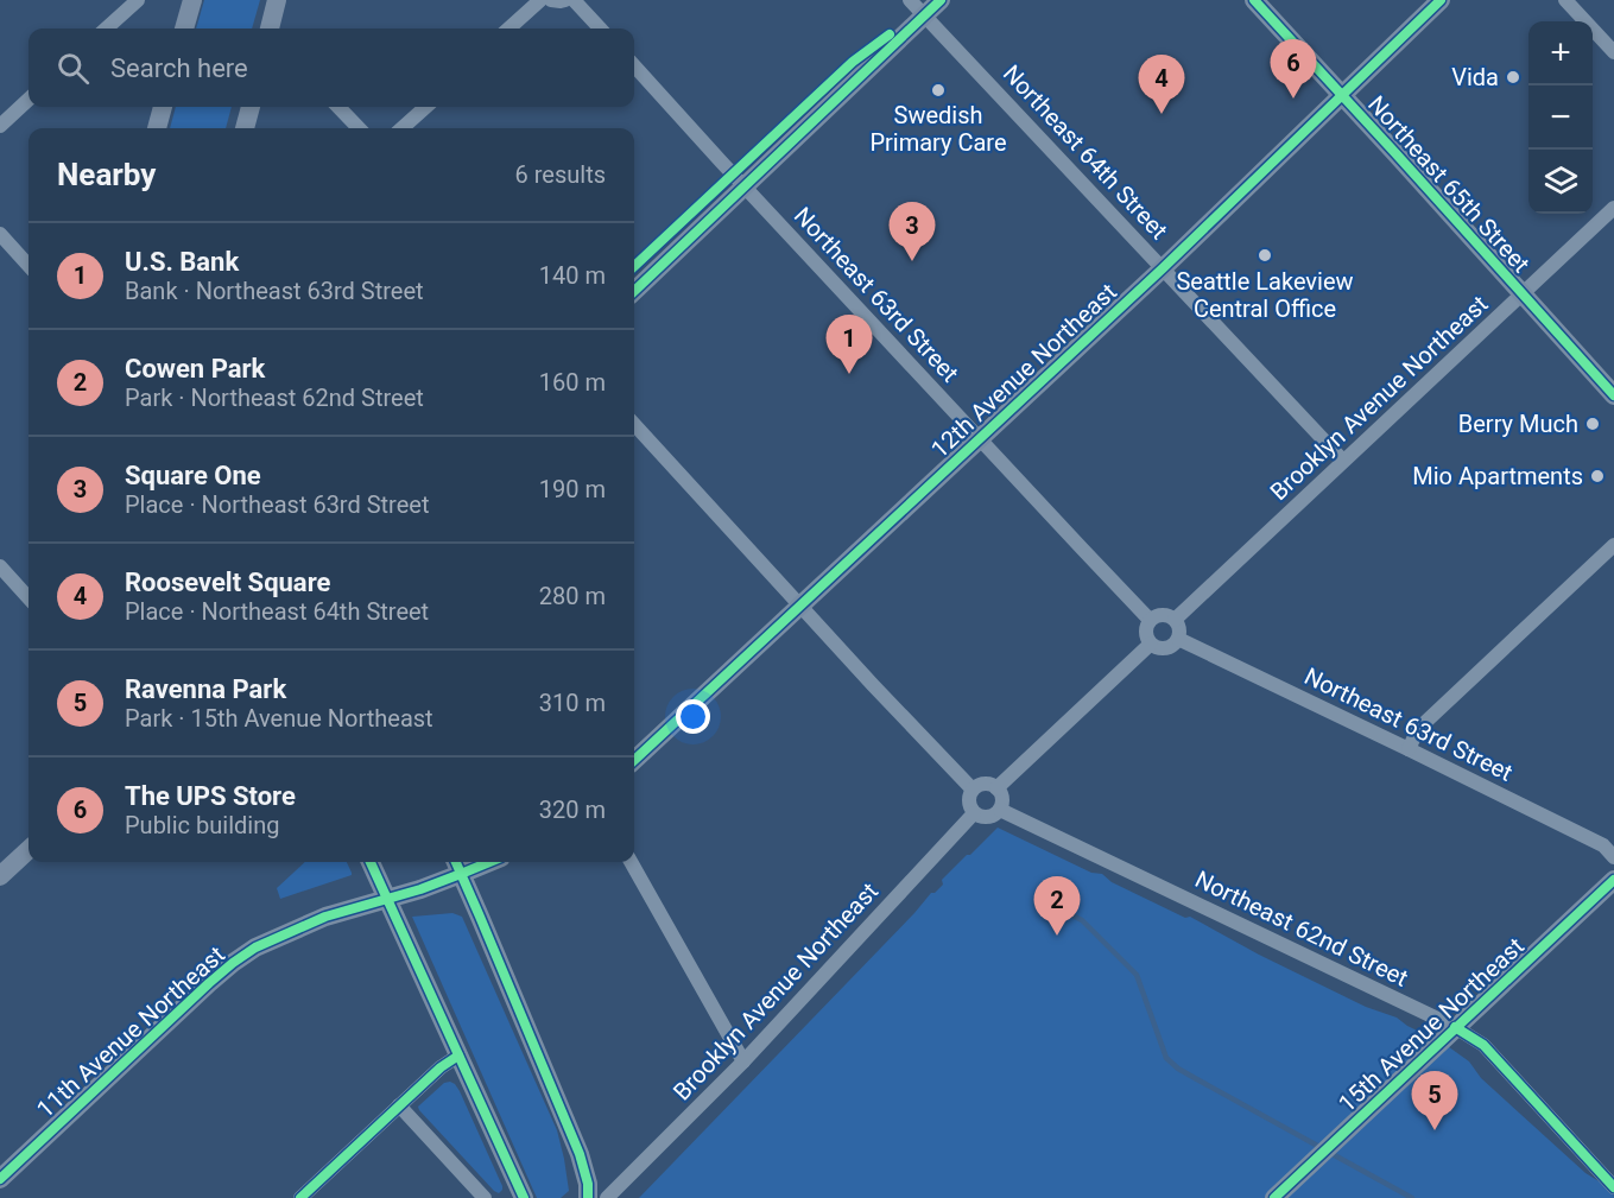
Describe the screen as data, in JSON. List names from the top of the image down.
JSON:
{
  "streets": {
    "main road": [
      "Northeast 65th Street",
      "12th Avenue Northeast",
      "15th Avenue Northeast",
      "11th Avenue Northeast"
    ],
    "street": [
      "Northeast 64th Street",
      "Northeast 63rd Street",
      "Brooklyn Avenue Northeast",
      "Northeast 62nd Street"
    ]
  },
  "crossings": [
    ["Northeast 64th Street", "12th Avenue Northeast"],
    ["Northeast 64th Street", "Brooklyn Avenue Northeast"],
    ["Northeast 65th Street", "12th Avenue Northeast"],
    ["Northeast 65th Street", "Brooklyn Avenue Northeast"],
    ["Northeast 63rd Street", "12th Avenue Northeast"],
    ["Northeast 63rd Street", "Brooklyn Avenue Northeast"],
    ["Brooklyn Avenue Northeast", "Northeast 62nd Street"],
    ["Northeast 62nd Street", "15th Avenue Northeast"]
  ],
  "places": [
    "Vida",
    "Swedish Primary Care",
    "Seattle Lakeview Central Office",
    "Berry Much",
    "Mio Apartments"
  ],
  "page": {
    "map_buttons": ["+", "−"],
    "search": "Search here",
    "pins": [
      "6",
      "4",
      "3",
      "1",
      "2",
      "5"
    ],
    "heading": ["Nearby", "6 results"],
    "list": [
      {
        "mark": "1",
        "name": "U.S. Bank",
        "note": "Bank · Northeast 63rd Street",
        "value": "140 m"
      },
      {
        "mark": "2",
        "name": "Cowen Park",
        "note": "Park · Northeast 62nd Street",
        "value": "160 m"
      },
      {
        "mark": "3",
        "name": "Square One",
        "note": "Place · Northeast 63rd Street",
        "value": "190 m"
      },
      {
        "mark": "4",
        "name": "Roosevelt Square",
        "note": "Place · Northeast 64th Street",
        "value": "280 m"
      },
      {
        "mark": "5",
        "name": "Ravenna Park",
        "note": "Park · 15th Avenue Northeast",
        "value": "310 m"
      },
      {
        "mark": "6",
        "name": "The UPS Store",
        "note": "Public building",
        "value": "320 m"
      }
    ]
  }
}
